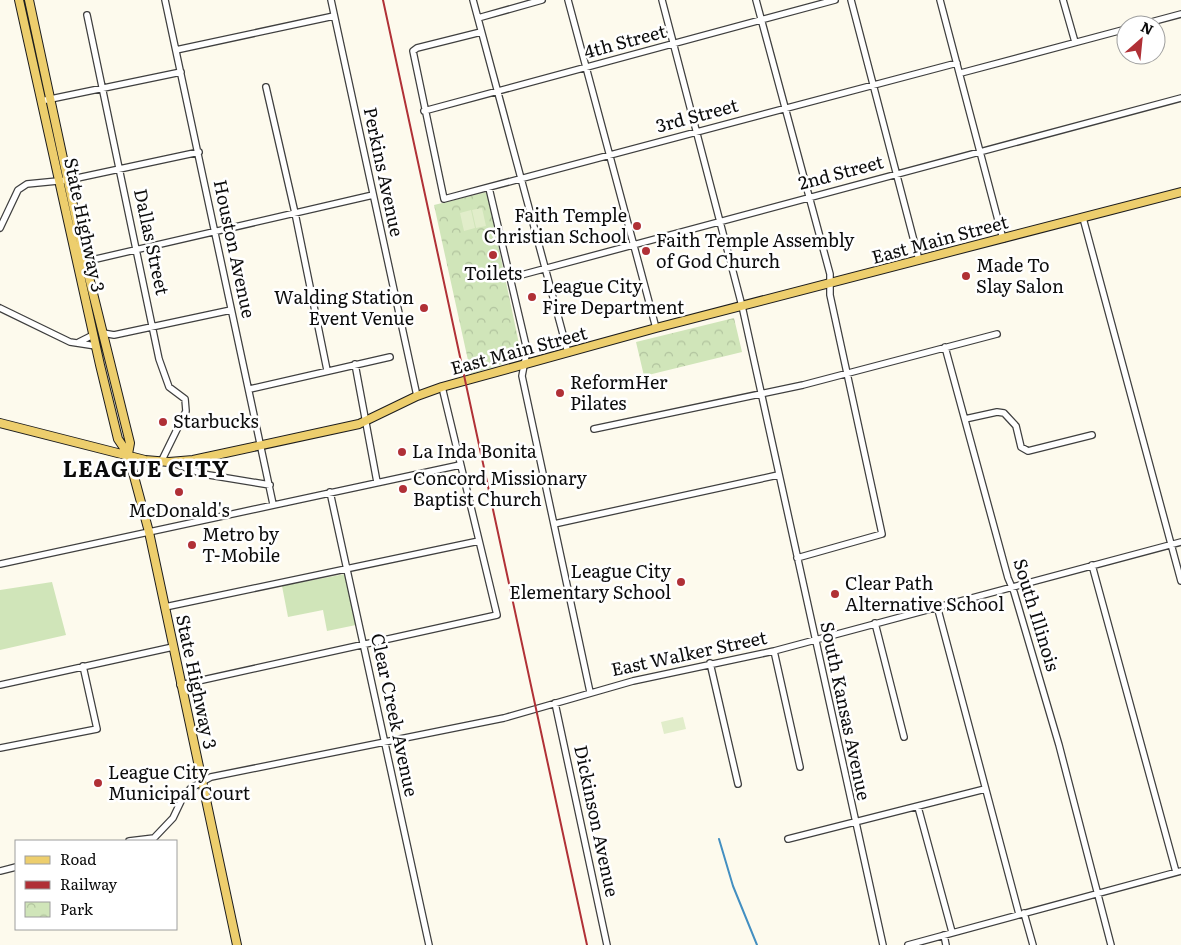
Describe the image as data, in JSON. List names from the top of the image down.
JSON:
{
  "streets": {
    "main road": ["State Highway 3", "East Main Street"],
    "street": [
      "4th Street",
      "3rd Street",
      "Perkins Avenue",
      "2nd Street",
      "Dallas Street",
      "Houston Avenue",
      "South Illinois",
      "East Walker Street",
      "South Kansas Avenue",
      "Clear Creek Avenue",
      "Dickinson Avenue"
    ]
  },
  "crossings": [
    ["4th Street", "3rd Street"],
    ["4th Street", "South Kansas Avenue"],
    ["3rd Street", "South Kansas Avenue"],
    ["Perkins Avenue", "East Main Street"],
    ["2nd Street", "South Kansas Avenue"],
    ["State Highway 3", "East Main Street"],
    ["State Highway 3", "East Walker Street"],
    ["East Main Street", "Dallas Street"],
    ["East Main Street", "Houston Avenue"],
    ["East Main Street", "South Kansas Avenue"],
    ["South Illinois", "East Walker Street"],
    ["East Walker Street", "South Kansas Avenue"],
    ["East Walker Street", "Clear Creek Avenue"],
    ["East Walker Street", "Dickinson Avenue"]
  ],
  "districts": ["LEAGUE CITY"],
  "places": [
    "Faith Temple Christian School",
    "Faith Temple Assembly of God Church",
    "Toilets",
    "Made To Slay Salon",
    "League City Fire Department",
    "Walding Station Event Venue",
    "ReformHer Pilates",
    "Starbucks",
    "La Inda Bonita",
    "Concord Missionary Baptist Church",
    "McDonald's",
    "Metro by T-Mobile",
    "League City Elementary School",
    "Clear Path Alternative School",
    "League City Municipal Court"
  ],
  "legend": ["Road", "Railway", "Park"],
  "north": "top right"
}
